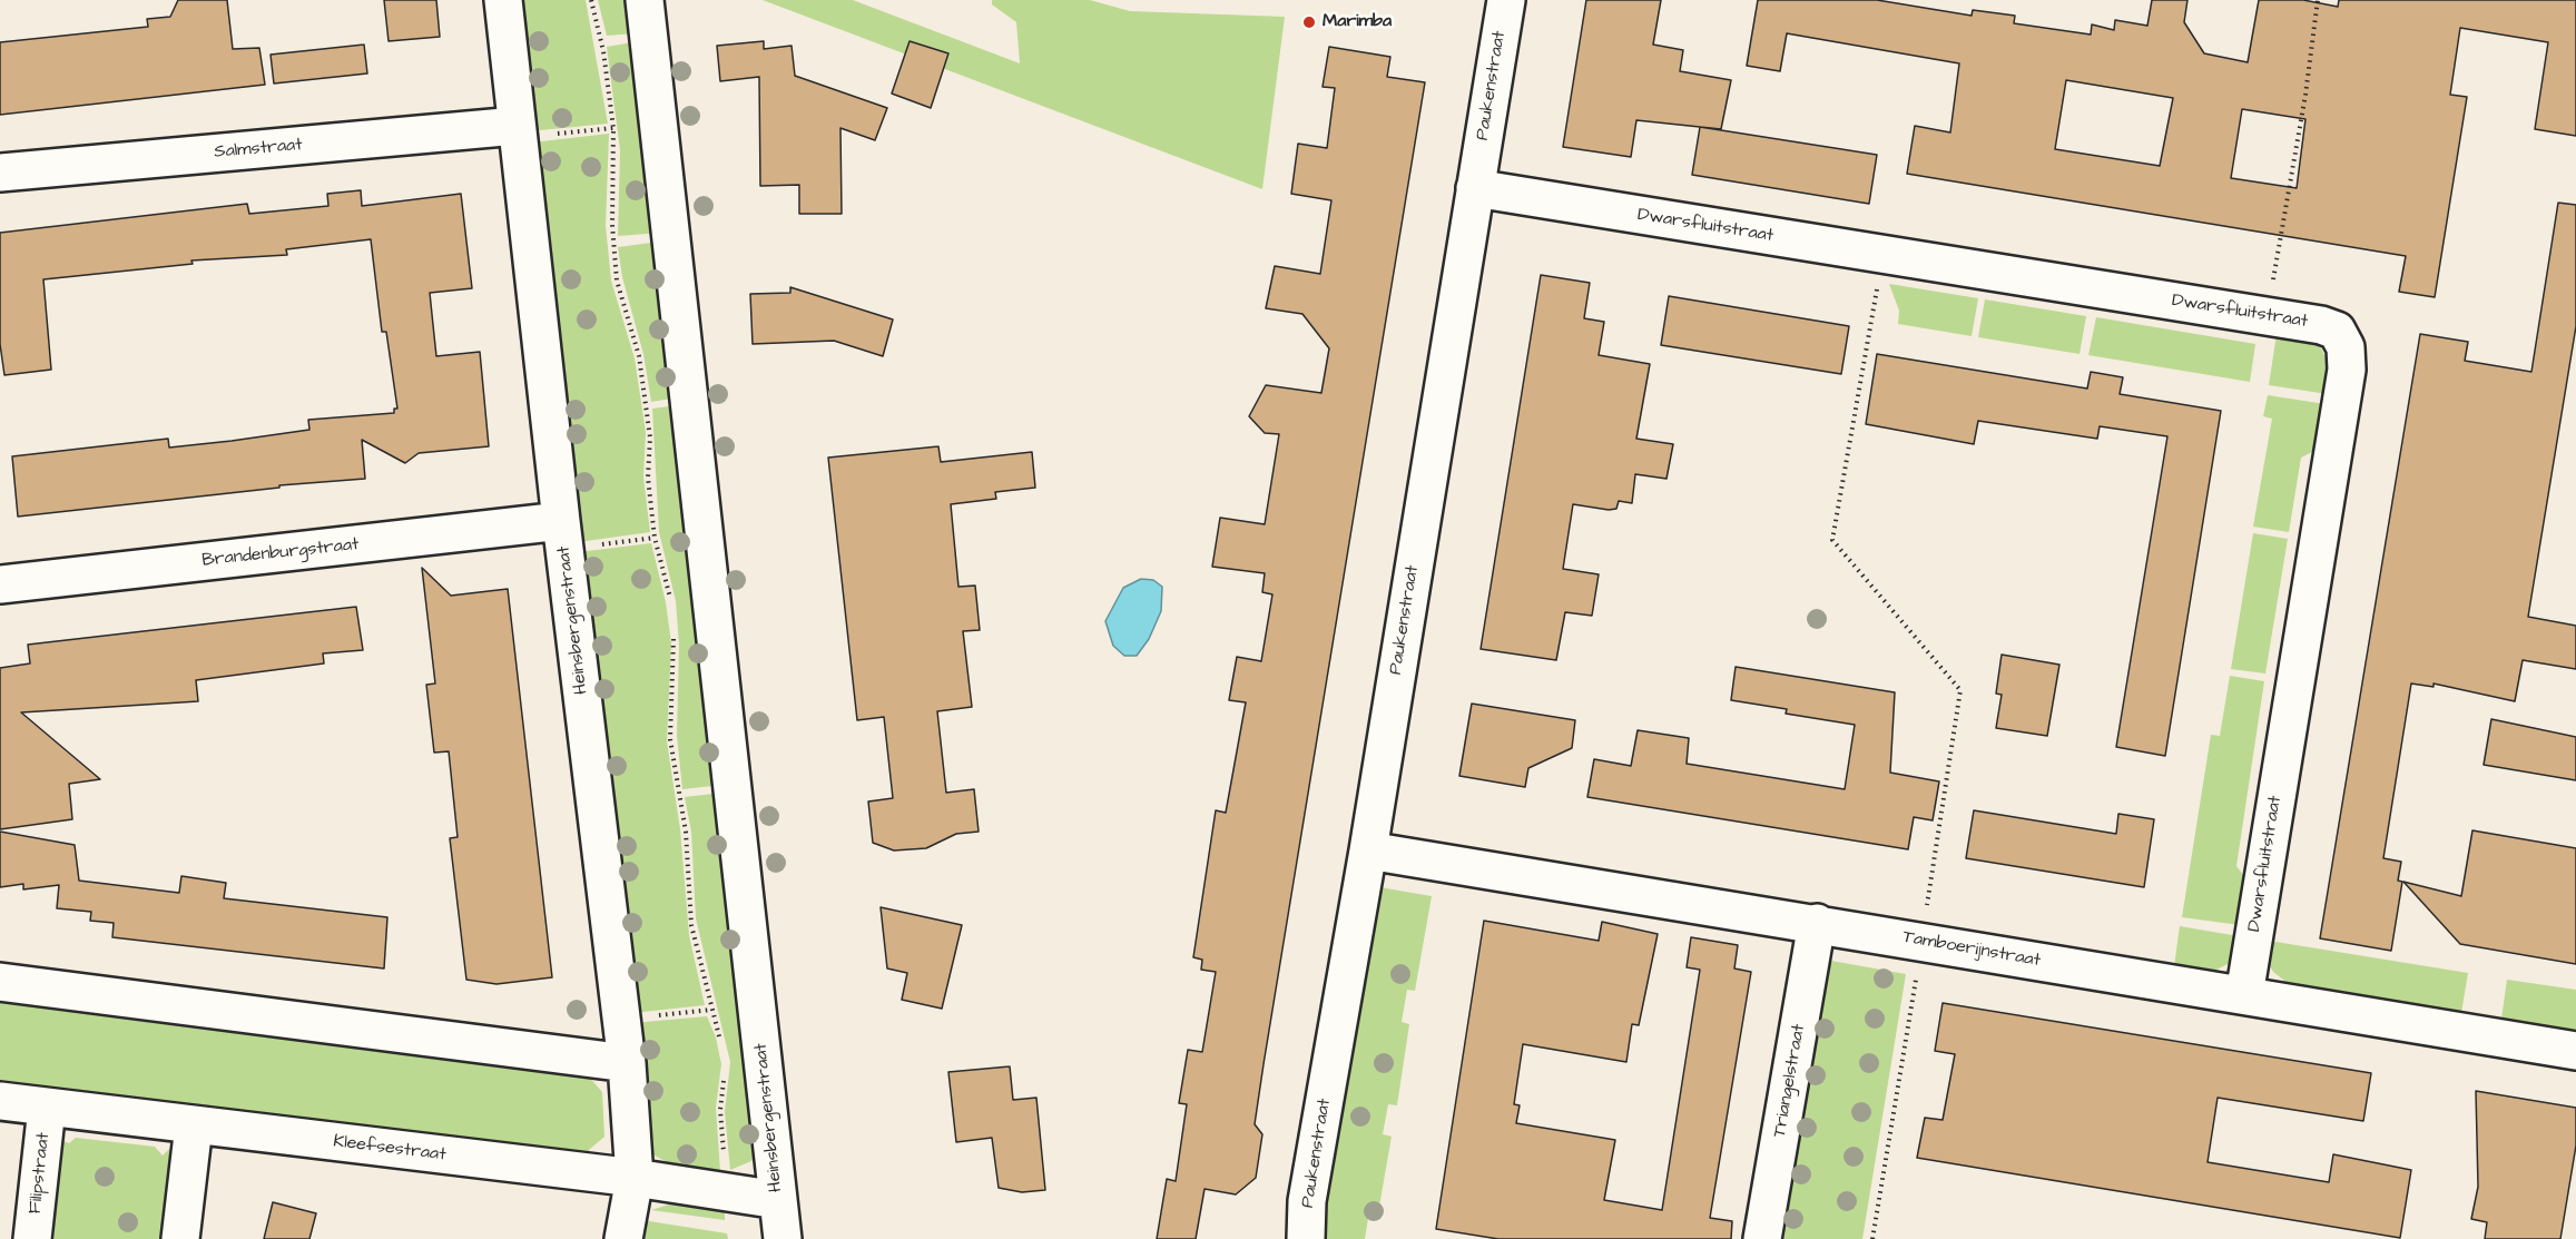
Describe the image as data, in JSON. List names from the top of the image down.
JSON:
{
  "streets": {
    "street": [
      "Paukenstraat",
      "Salmstraat",
      "Dwarsfluitstraat",
      "Brandenburgstraat",
      "Heinsbergenstraat",
      "Tamboerijnstraat",
      "Triangelstraat",
      "Kleefsestraat",
      "Filipstraat"
    ]
  },
  "crossings": [
    ["Paukenstraat", "Dwarsfluitstraat"],
    ["Paukenstraat", "Tamboerijnstraat"],
    ["Salmstraat", "Heinsbergenstraat"],
    ["Dwarsfluitstraat", "Tamboerijnstraat"],
    ["Brandenburgstraat", "Heinsbergenstraat"],
    ["Heinsbergenstraat", "Kleefsestraat"],
    ["Tamboerijnstraat", "Triangelstraat"],
    ["Kleefsestraat", "Filipstraat"]
  ],
  "places": ["Marimba"]
}
